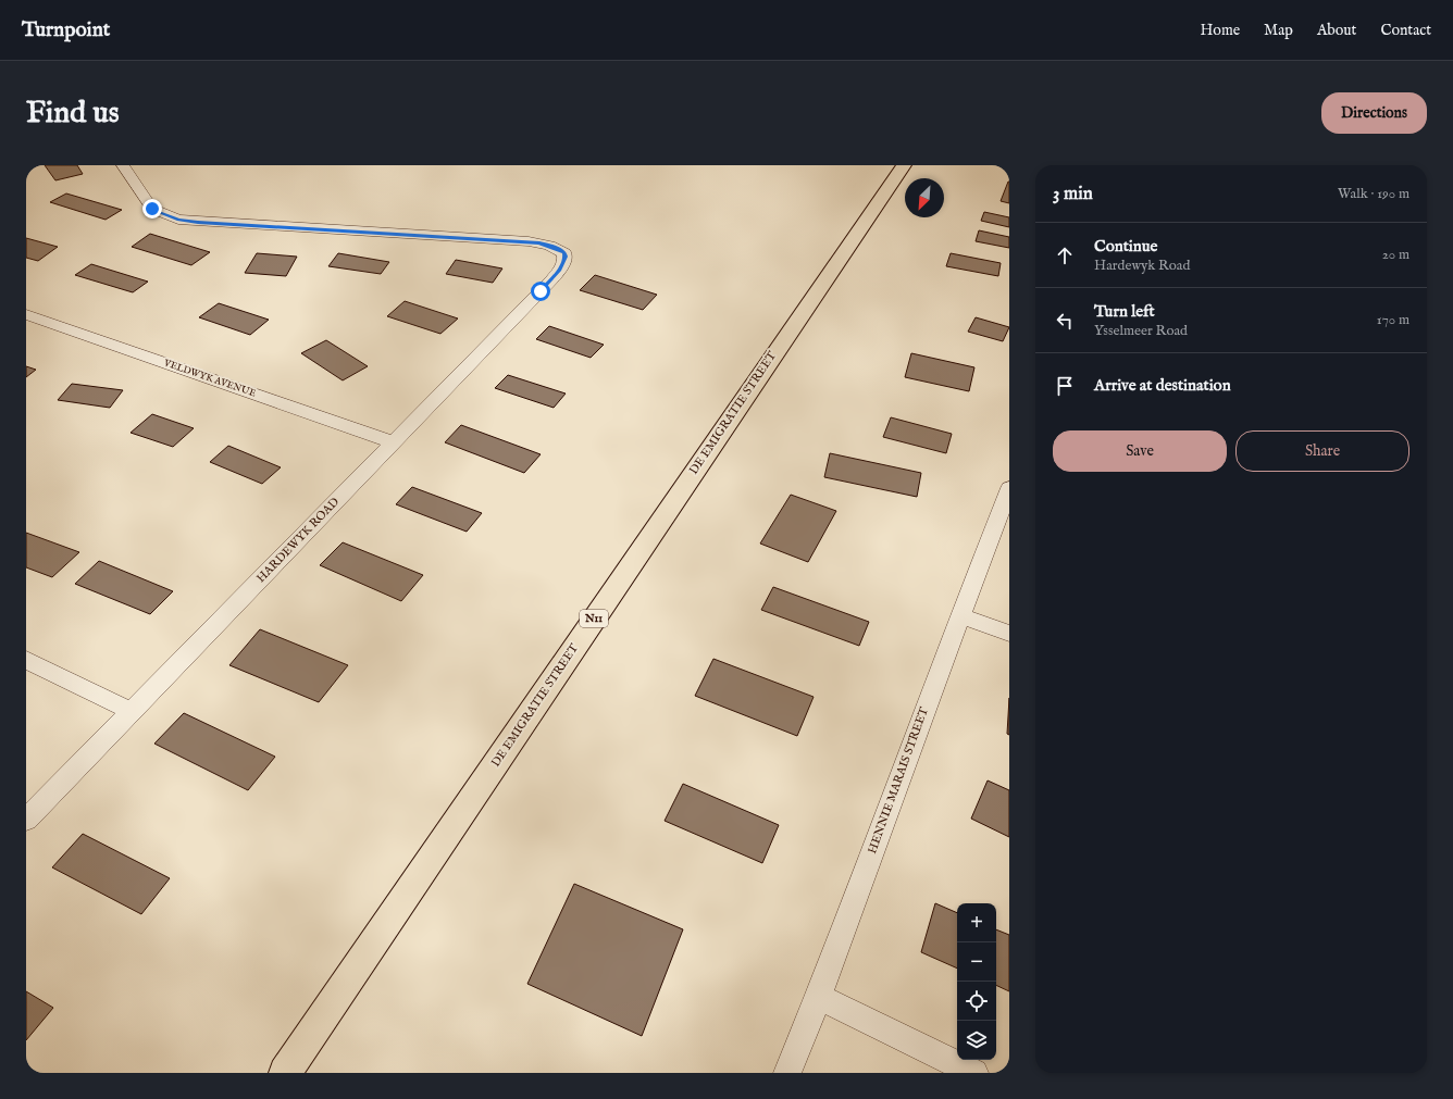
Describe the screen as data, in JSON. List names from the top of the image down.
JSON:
{
  "streets": {
    "highway": ["DE EMIGRATIE STREET", "N11"],
    "street": ["VELDWYK AVENUE", "HARDEWYK ROAD", "HENNIE MARAIS STREET"]
  },
  "crossings": [
    ["VELDWYK AVENUE", "HARDEWYK ROAD"]
  ],
  "north": "bottom left",
  "page": {
    "header": "Turnpoint",
    "nav": [
      "Home",
      "Map",
      "About",
      "Contact"
    ],
    "buttons": [
      "Directions",
      ["Save", "Share"]
    ],
    "title": "Find us",
    "heading": ["3 min", "Walk · 190 m"],
    "list": [
      ["Continue", "Hardewyk Road", "20 m"],
      ["Turn left", "Ysselmeer Road", "170 m"],
      "Arrive at destination"
    ],
    "map_buttons": ["+", "−"]
  }
}
